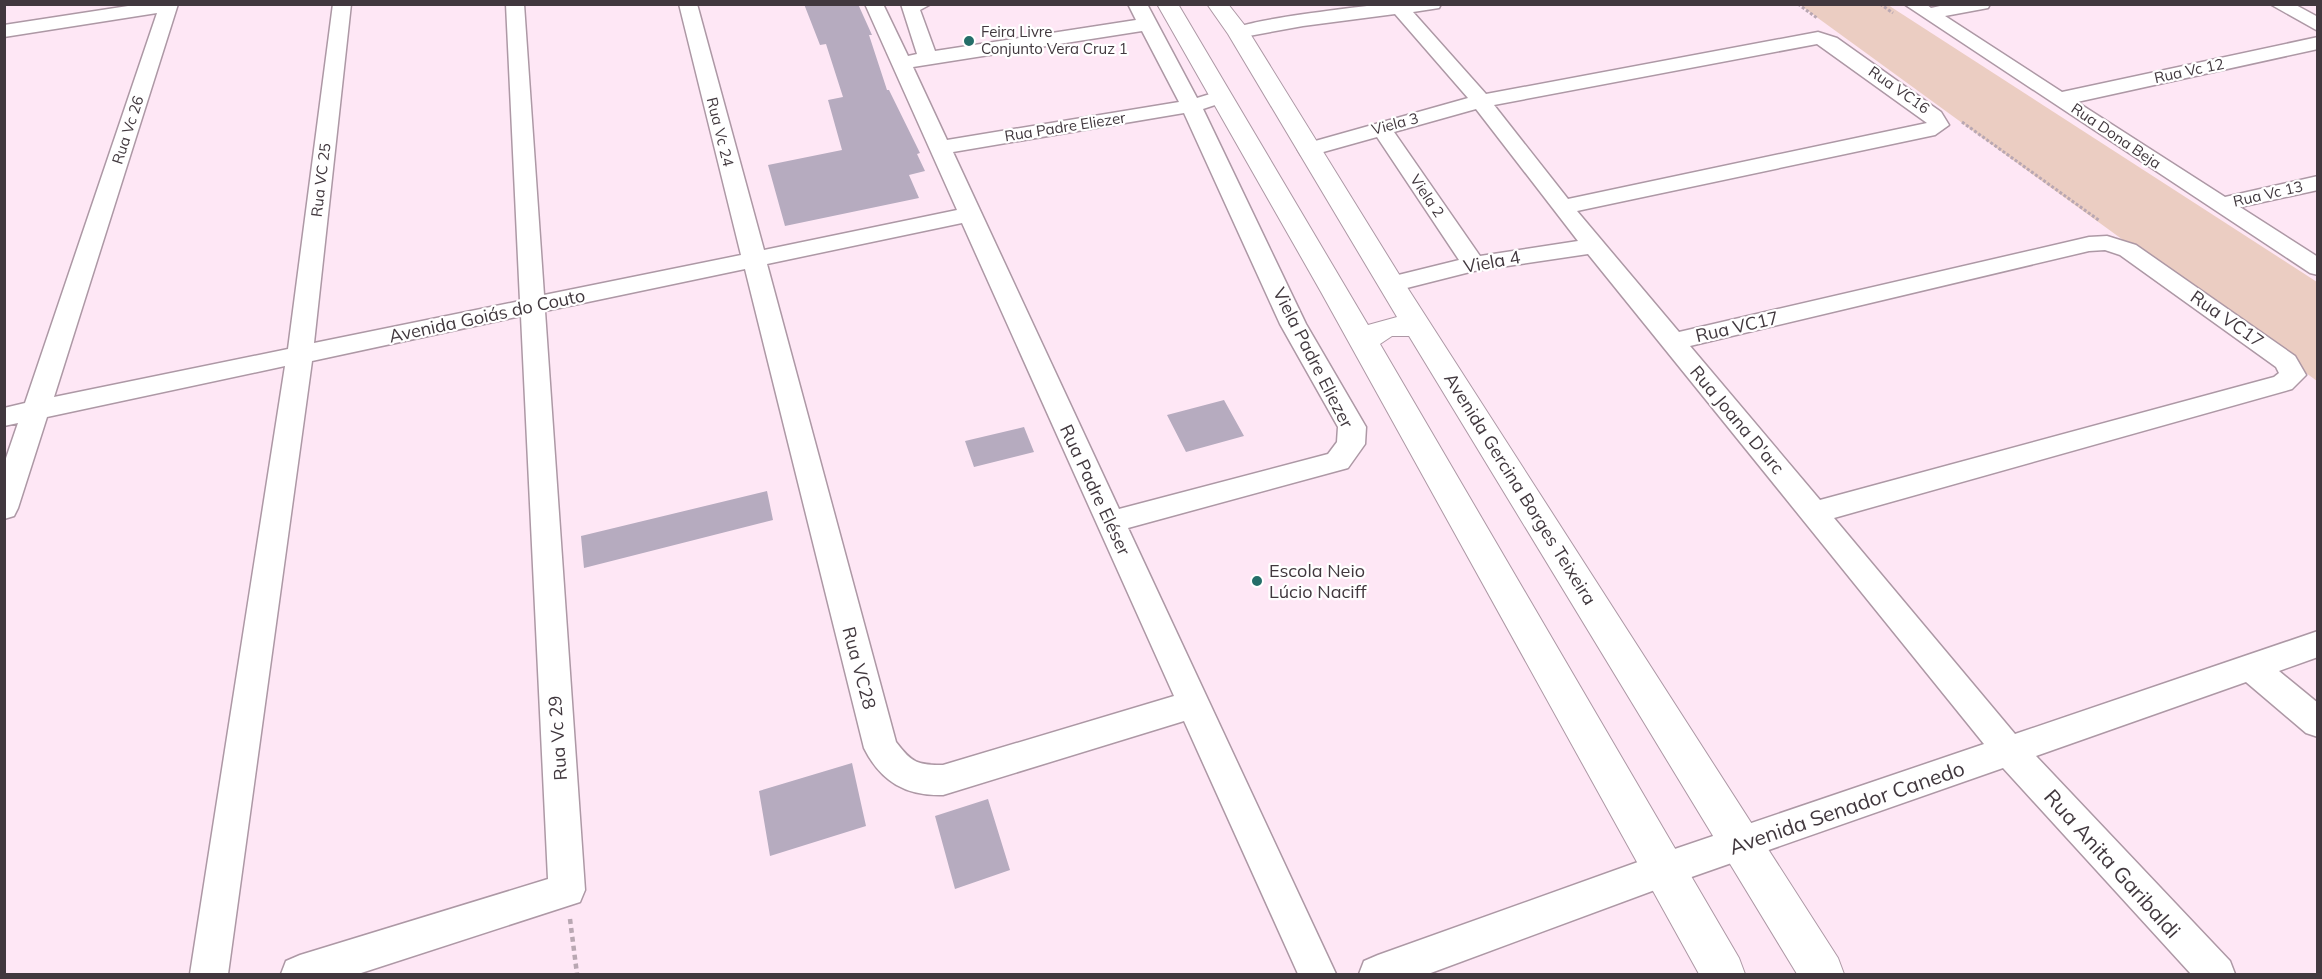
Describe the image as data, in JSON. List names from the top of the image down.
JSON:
{
  "streets": {
    "main road": ["Avenida Gercina Borges Teixeira"],
    "street": [
      "Rua Vc 12",
      "Rua VC16",
      "Viela 3",
      "Rua Padre Eliezer",
      "Rua Vc 26",
      "Rua Vc 24",
      "Rua Dona Beja",
      "Rua VC 25",
      "Rua Vc 13",
      "Viela 2",
      "Viela 4",
      "Avenida Goiás do Couto",
      "Rua VC17",
      "Viela Padre Eliezer",
      "Rua Joana D'arc",
      "Rua Padre Eléser",
      "Rua VC28",
      "Rua Vc 29",
      "Avenida Senador Canedo",
      "Rua Anita Garibaldi"
    ]
  },
  "crossings": [
    ["Rua Vc 12", "Rua Dona Beja"],
    ["Rua VC16", "Viela 3"],
    ["Rua VC16", "Rua Joana D'arc"],
    ["Viela 3", "Viela 2"],
    ["Viela 3", "Rua Joana D'arc"],
    ["Viela 3", "Avenida Gercina Borges Teixeira"],
    ["Rua Padre Eliezer", "Viela Padre Eliezer"],
    ["Rua Padre Eliezer", "Rua Padre Eléser"],
    ["Rua Vc 26", "Avenida Goiás do Couto"],
    ["Rua Vc 24", "Avenida Goiás do Couto"],
    ["Rua Vc 24", "Rua VC28"],
    ["Rua Dona Beja", "Rua Vc 13"],
    ["Rua VC 25", "Avenida Goiás do Couto"],
    ["Viela 2", "Viela 4"],
    ["Viela 4", "Rua Joana D'arc"],
    ["Viela 4", "Avenida Gercina Borges Teixeira"],
    ["Avenida Goiás do Couto", "Rua Padre Eléser"],
    ["Avenida Goiás do Couto", "Rua VC28"],
    ["Avenida Goiás do Couto", "Rua Vc 29"],
    ["Rua VC17", "Rua Joana D'arc"],
    ["Viela Padre Eliezer", "Rua Padre Eléser"],
    ["Rua Joana D'arc", "Avenida Senador Canedo"],
    ["Rua Joana D'arc", "Rua Anita Garibaldi"],
    ["Avenida Gercina Borges Teixeira", "Avenida Senador Canedo"],
    ["Rua Padre Eléser", "Rua VC28"],
    ["Avenida Senador Canedo", "Rua Anita Garibaldi"]
  ],
  "places": ["Feira Livre Conjunto Vera Cruz 1", "Escola Neio Lúcio Naciff"]
}
